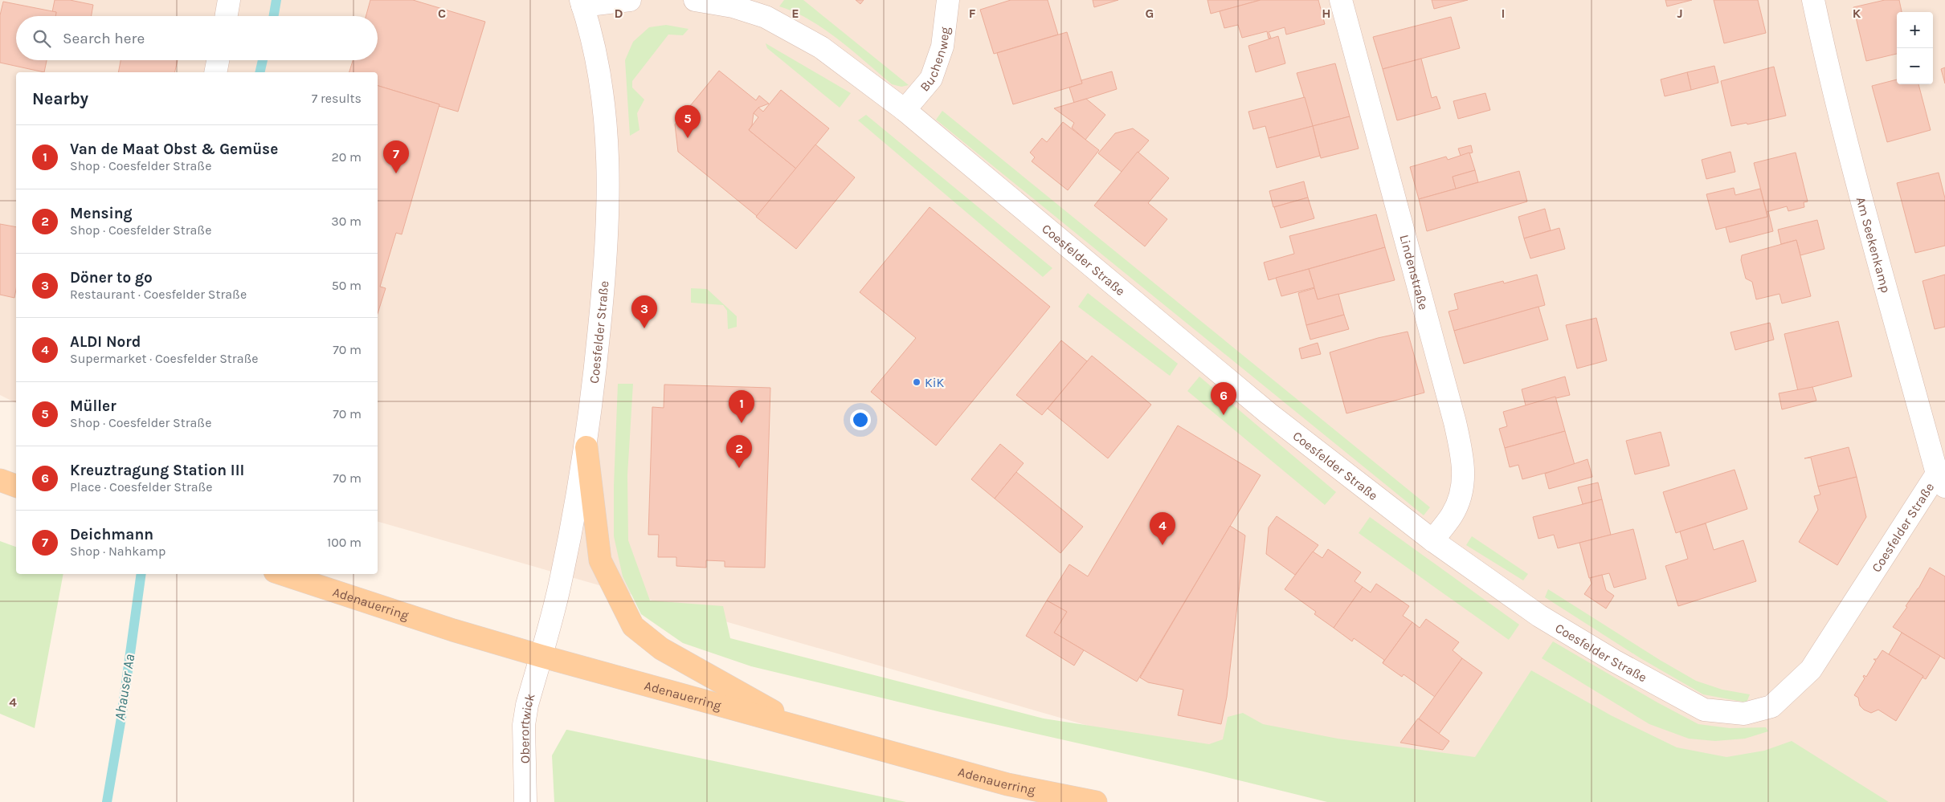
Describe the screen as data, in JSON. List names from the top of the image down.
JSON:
{
  "streets": {
    "main road": ["Adenauerring"],
    "street": [
      "Buchenweg",
      "Am Seekenkamp",
      "Coesfelder Straße",
      "Lindenstraße",
      "Oberortwick"
    ]
  },
  "crossings": [
    ["Buchenweg", "Coesfelder Straße"],
    ["Am Seekenkamp", "Coesfelder Straße"],
    ["Coesfelder Straße", "Lindenstraße"],
    ["Coesfelder Straße", "Adenauerring"],
    ["Coesfelder Straße", "Oberortwick"],
    ["Adenauerring", "Oberortwick"]
  ],
  "water": ["Ahauser Aa"],
  "places": ["KiK"],
  "page": {
    "map_buttons": ["+", "−"],
    "search": "Search here",
    "heading": ["Nearby", "7 results"],
    "pins": [
      "5",
      "7",
      "3",
      "6",
      "1",
      "2",
      "4"
    ],
    "list": [
      {
        "mark": "1",
        "name": "Van de Maat Obst & Gemüse",
        "note": "Shop · Coesfelder Straße",
        "value": "20 m"
      },
      {
        "mark": "2",
        "name": "Mensing",
        "note": "Shop · Coesfelder Straße",
        "value": "30 m"
      },
      {
        "mark": "3",
        "name": "Döner to go",
        "note": "Restaurant · Coesfelder Straße",
        "value": "50 m"
      },
      {
        "mark": "4",
        "name": "ALDI Nord",
        "note": "Supermarket · Coesfelder Straße",
        "value": "70 m"
      },
      {
        "mark": "5",
        "name": "Müller",
        "note": "Shop · Coesfelder Straße",
        "value": "70 m"
      },
      {
        "mark": "6",
        "name": "Kreuztragung Station III",
        "note": "Place · Coesfelder Straße",
        "value": "70 m"
      },
      {
        "mark": "7",
        "name": "Deichmann",
        "note": "Shop · Nahkamp",
        "value": "100 m"
      }
    ]
  },
  "grid": {
    "columns": [
      "C",
      "D",
      "E",
      "F",
      "G",
      "H",
      "I",
      "J",
      "K"
    ],
    "rows": ["4"]
  }
}
